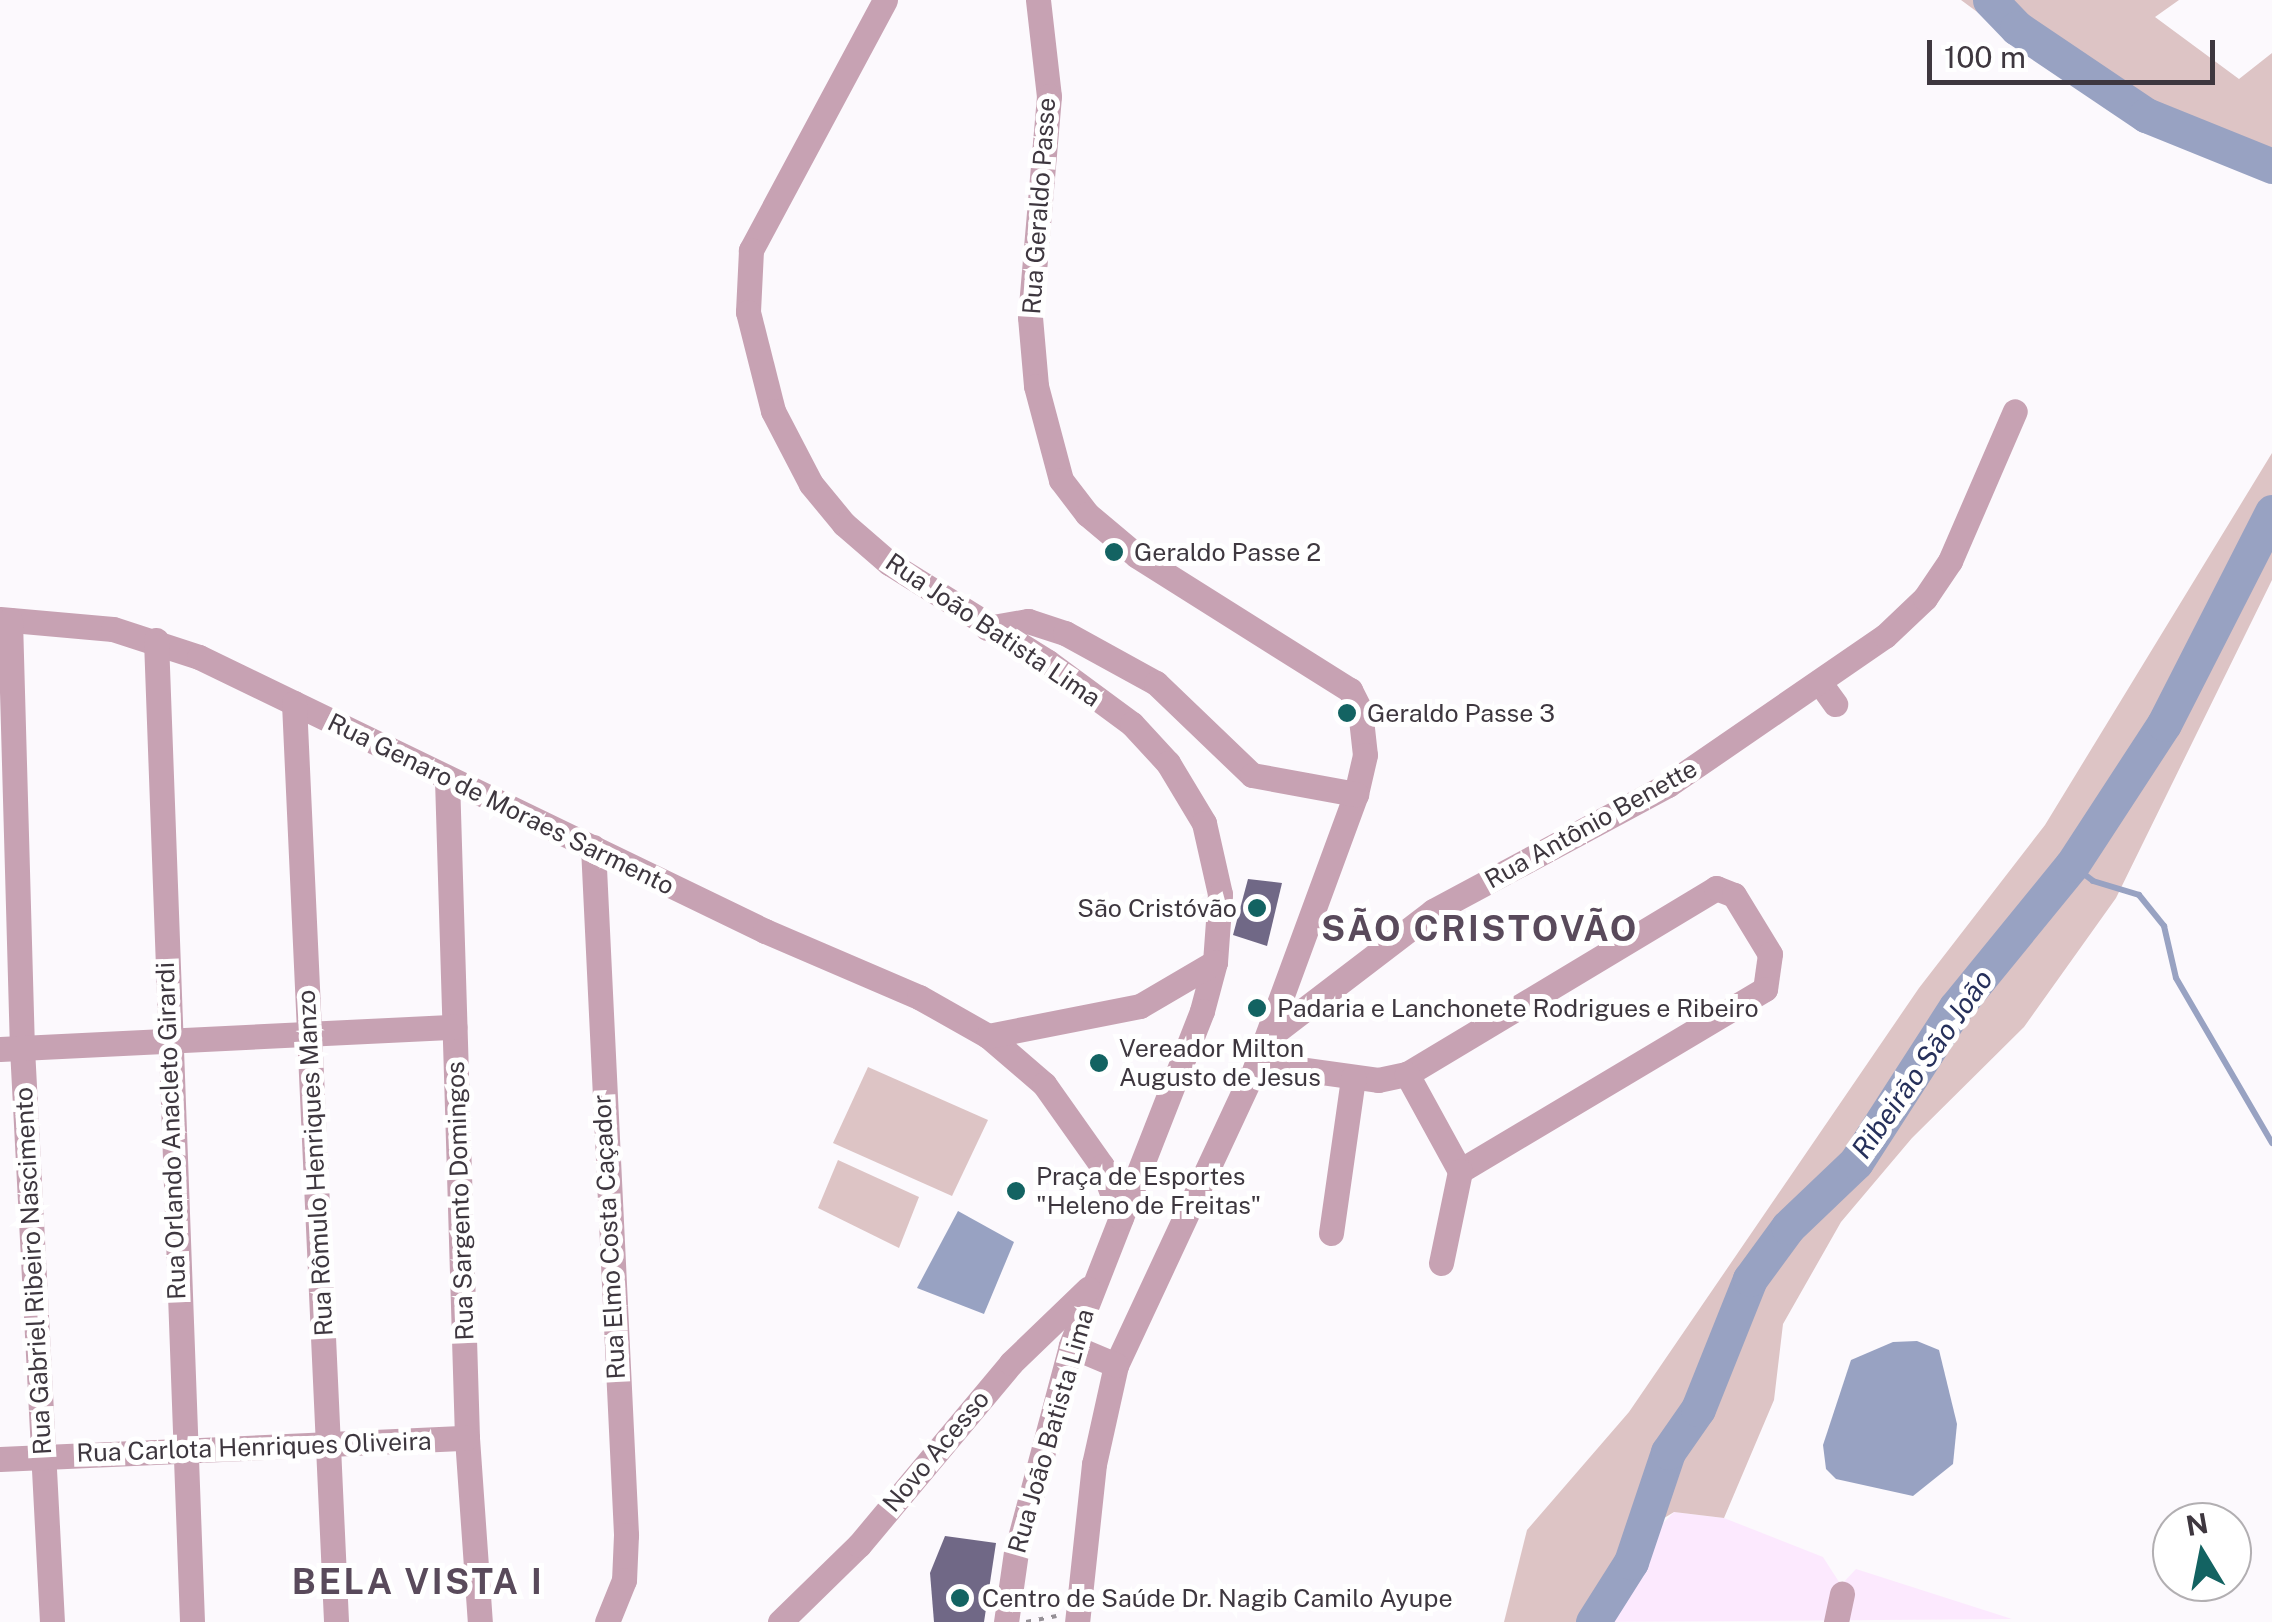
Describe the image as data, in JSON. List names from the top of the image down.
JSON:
{
  "streets": {
    "street": [
      "Rua Geraldo Passe",
      "Rua João Batista Lima",
      "Rua Genaro de Moraes Sarmento",
      "Rua Antônio Benette",
      "Rua Orlando Anacleto Girardi",
      "Rua Rômulo Henriques Manzo",
      "Rua Sargento Domingos",
      "Rua Elmo Costa Caçador",
      "Rua Gabriel Ribeiro Nascimento",
      "Rua Carlota Henriques Oliveira",
      "Novo Acesso"
    ]
  },
  "crossings": [
    ["Rua Geraldo Passe", "Rua Antônio Benette"],
    ["Rua João Batista Lima", "Rua Genaro de Moraes Sarmento"],
    ["Rua João Batista Lima", "Novo Acesso"],
    ["Rua Genaro de Moraes Sarmento", "Rua Orlando Anacleto Girardi"],
    ["Rua Genaro de Moraes Sarmento", "Rua Rômulo Henriques Manzo"],
    ["Rua Genaro de Moraes Sarmento", "Rua Sargento Domingos"],
    ["Rua Genaro de Moraes Sarmento", "Rua Elmo Costa Caçador"],
    ["Rua Genaro de Moraes Sarmento", "Rua Gabriel Ribeiro Nascimento"],
    ["Rua Orlando Anacleto Girardi", "Rua Carlota Henriques Oliveira"],
    ["Rua Rômulo Henriques Manzo", "Rua Carlota Henriques Oliveira"],
    ["Rua Sargento Domingos", "Rua Carlota Henriques Oliveira"],
    ["Rua Gabriel Ribeiro Nascimento", "Rua Carlota Henriques Oliveira"]
  ],
  "districts": ["SÃO CRISTOVÃO", "BELA VISTA I"],
  "water": ["Ribeirão São João"],
  "places": [
    "Geraldo Passe 2",
    "Geraldo Passe 3",
    "São Cristóvão",
    "Padaria e Lanchonete Rodrigues e Ribeiro",
    "Vereador Milton Augusto de Jesus",
    "Praça de Esportes \"Heleno de Freitas\"",
    "Centro de Saúde Dr. Nagib Camilo Ayupe"
  ],
  "scale_bar": "100 m",
  "north": "top"
}
